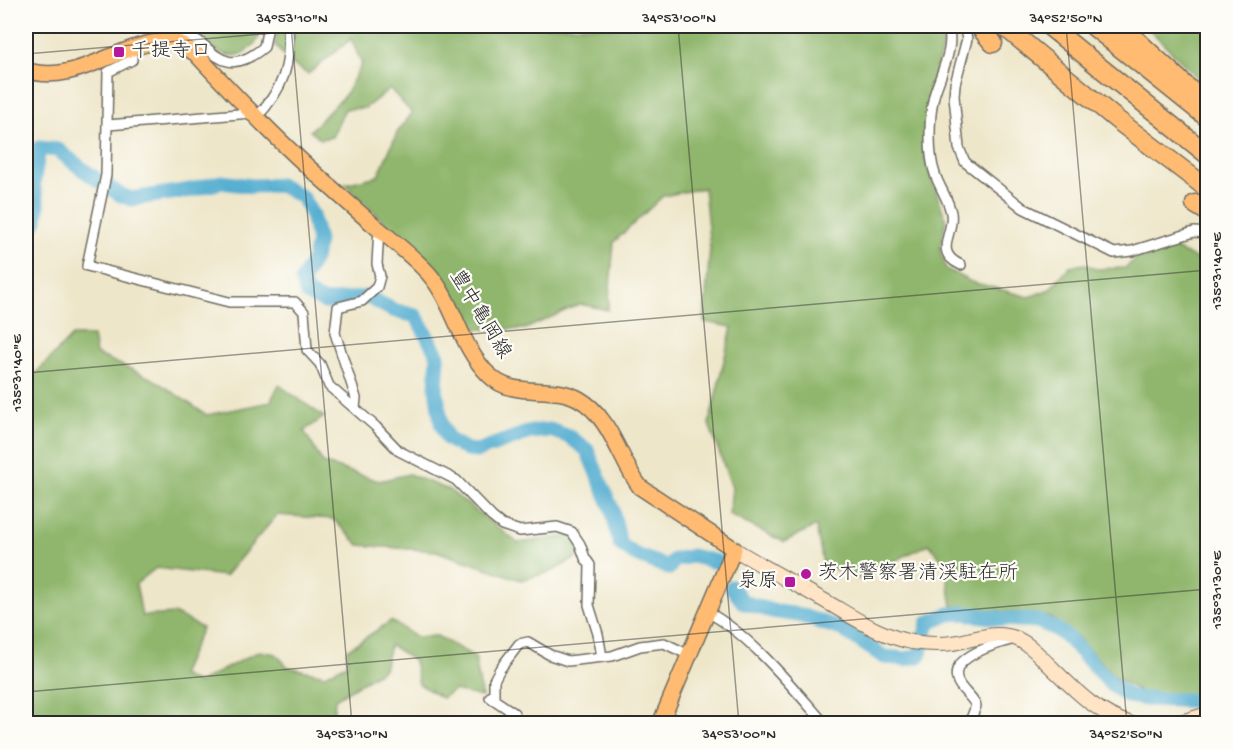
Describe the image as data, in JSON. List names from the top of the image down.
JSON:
{
  "streets": {
    "main road": ["豊中亀岡線"]
  },
  "places": {
    "transit": ["千提寺口", "泉原"],
    "other": ["茨木警察署清渓駐在所"]
  },
  "coordinates": [
    "34°53'10\"N",
    "34°53'00\"N",
    "34°52'50\"N",
    "135°31'40\"E",
    "135°31'30\"E"
  ]
}
